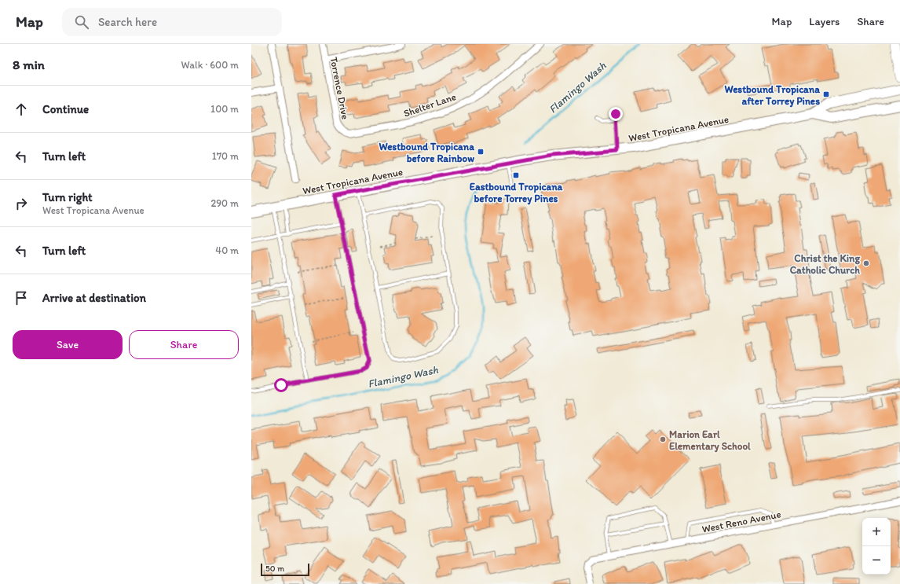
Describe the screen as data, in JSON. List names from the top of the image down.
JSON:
{
  "streets": {
    "main road": ["West Tropicana Avenue"],
    "street": ["Torrence Drive", "Shelter Lane", "West Reno Avenue"]
  },
  "crossings": [
    ["Torrence Drive", "Shelter Lane"]
  ],
  "water": ["Flamingo Wash"],
  "places": {
    "transit": ["Westbound Tropicana after Torrey Pines", "Westbound Tropicana before Rainbow", "Eastbound Tropicana before Torrey Pines"],
    "other": ["Christ the King Catholic Church", "Marion Earl Elementary School"]
  },
  "scale_bar": "50 m",
  "page": {
    "header": "Map",
    "search": "Search here",
    "nav": ["Map", "Layers", "Share"],
    "heading": ["8 min", "Walk · 600 m"],
    "list": [
      ["Continue", "100 m"],
      ["Turn left", "170 m"],
      ["Turn right", "West Tropicana Avenue", "290 m"],
      ["Turn left", "40 m"],
      "Arrive at destination"
    ],
    "buttons": ["Save", "Share"],
    "map_buttons": ["+", "−"],
    "scale": "50 m"
  }
}
